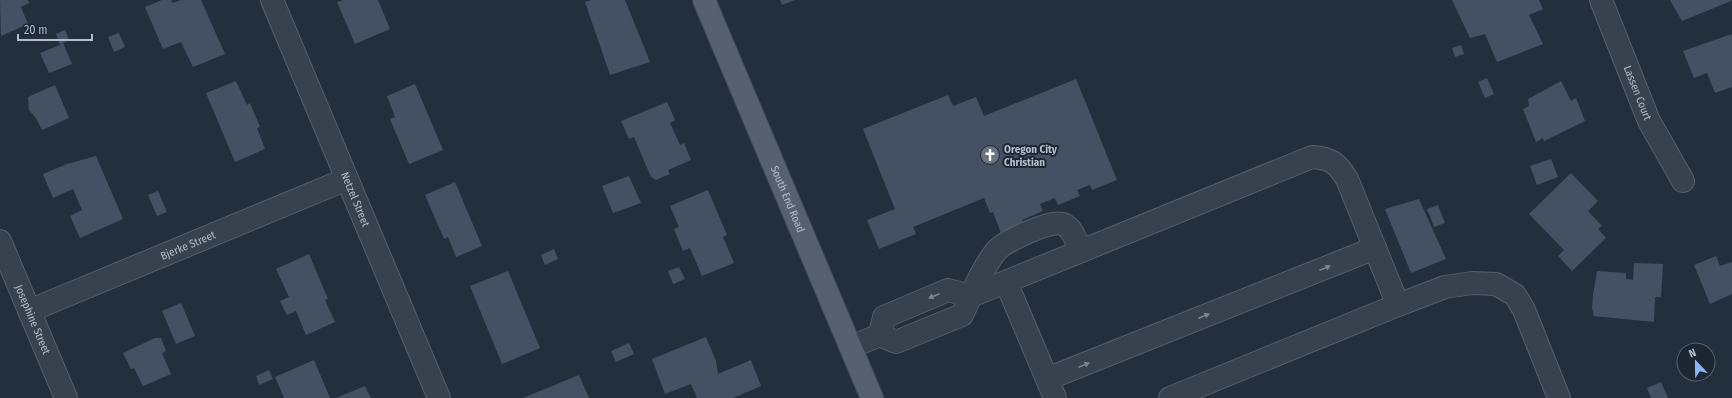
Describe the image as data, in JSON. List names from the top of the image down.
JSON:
{
  "streets": {
    "main road": ["South End Road"],
    "street": [
      "Lassen Court",
      "Netzel Street",
      "Bjerke Street",
      "Josephine Street"
    ]
  },
  "crossings": [
    ["Netzel Street", "Bjerke Street"],
    ["Bjerke Street", "Josephine Street"]
  ],
  "places": {
    "church": ["Oregon City Christian"]
  },
  "scale_bar": "20 m",
  "north": "top"
}
